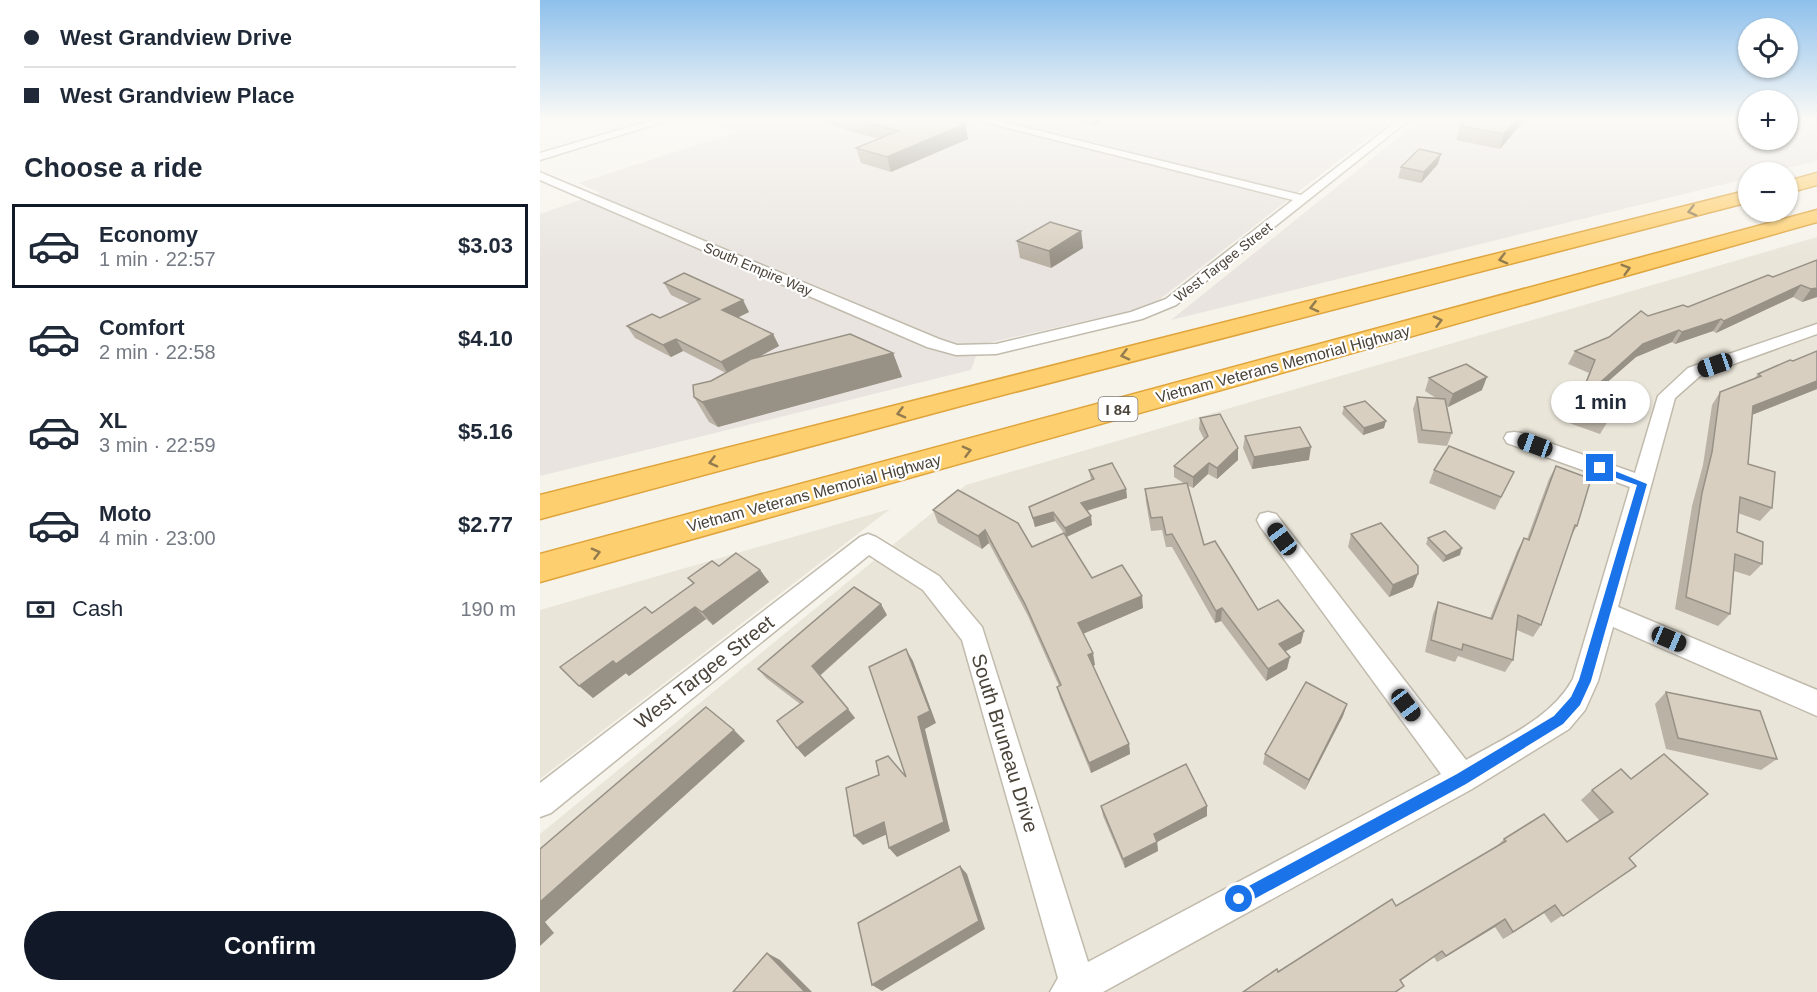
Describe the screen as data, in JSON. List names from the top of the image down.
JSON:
{
  "streets": {
    "highway": ["Vietnam Veterans Memorial Highway", "I 84"],
    "street": ["West Targee Street", "South Empire Way", "South Bruneau Drive"]
  },
  "crossings": [
    ["West Targee Street", "South Empire Way"],
    ["West Targee Street", "South Bruneau Drive"]
  ],
  "page": {
    "banner": ["West Grandview Drive", "West Grandview Place"],
    "map_buttons": ["+", "−"],
    "heading": "Choose a ride",
    "list": [
      {
        "name": "Economy",
        "note": "1 min · 22:57",
        "value": "$3.03"
      },
      {
        "name": "Comfort",
        "note": "2 min · 22:58",
        "value": "$4.10"
      },
      {
        "name": "XL",
        "note": "3 min · 22:59",
        "value": "$5.16"
      },
      {
        "name": "Moto",
        "note": "4 min · 23:00",
        "value": "$2.77"
      }
    ],
    "bubble": "1 min",
    "pay": ["Cash", "190 m"],
    "buttons": "Confirm"
  }
}
